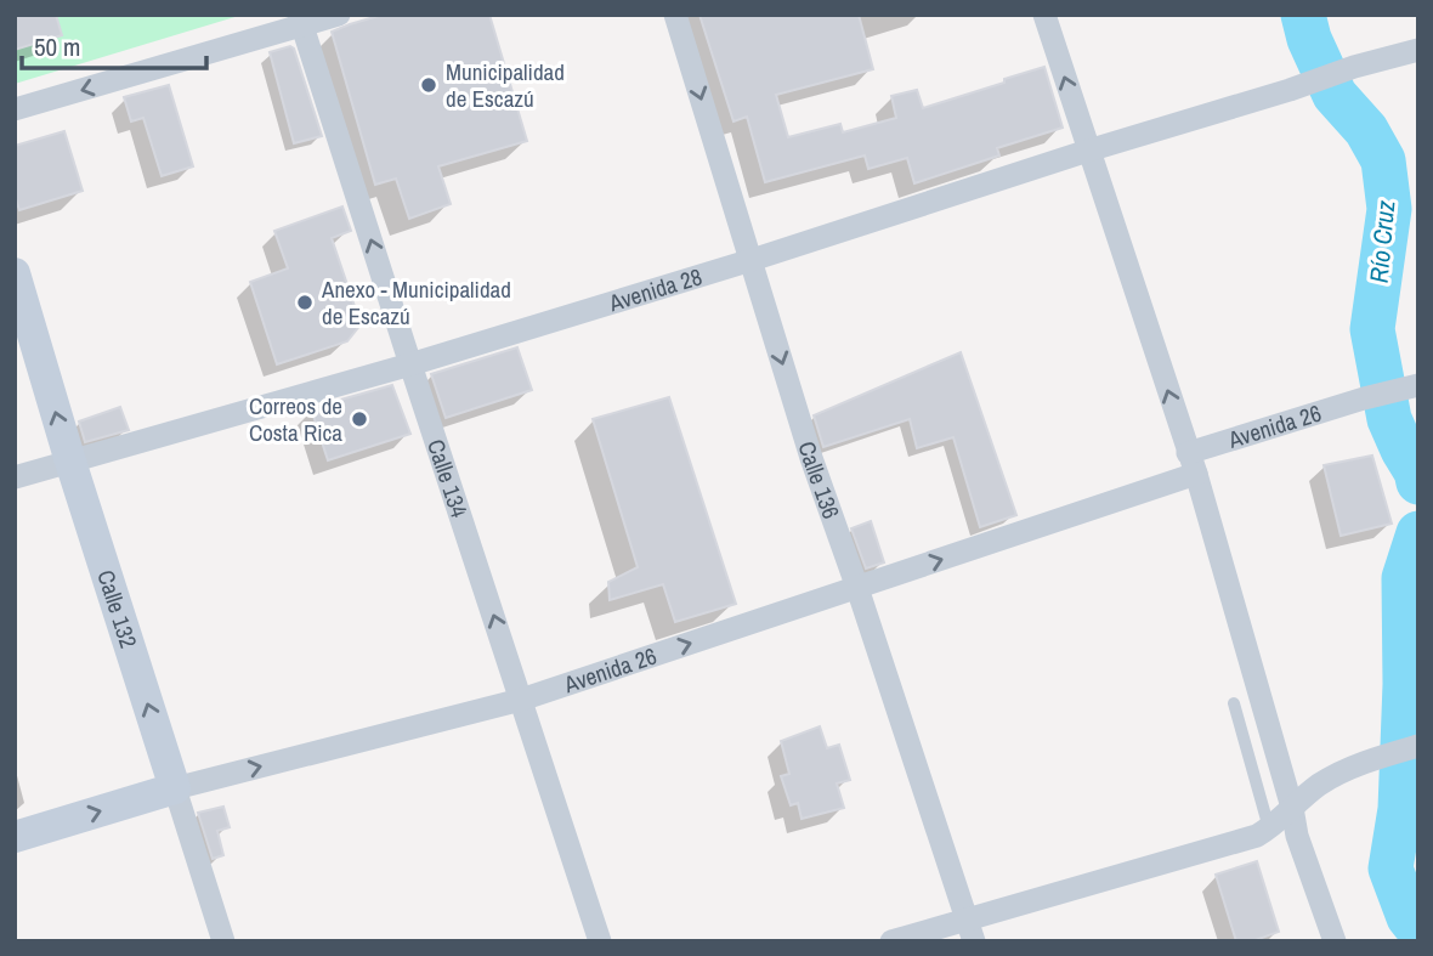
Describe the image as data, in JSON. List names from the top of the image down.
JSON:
{
  "streets": {
    "main road": ["Avenida 26", "Calle 132"],
    "street": ["Avenida 28", "Calle 134", "Calle 136"]
  },
  "crossings": [
    ["Avenida 28", "Calle 134"],
    ["Avenida 28", "Calle 136"],
    ["Avenida 28", "Calle 132"],
    ["Avenida 26", "Calle 134"],
    ["Avenida 26", "Calle 136"],
    ["Avenida 26", "Calle 132"]
  ],
  "one_way": [
    "Avenida 26",
    "Calle 134",
    "Calle 136",
    "Calle 132"
  ],
  "water": ["Río Cruz"],
  "places": ["Municipalidad de Escazú", "Anexo - Municipalidad de Escazú", "Correos de Costa Rica"],
  "scale_bar": "50 m"
}
